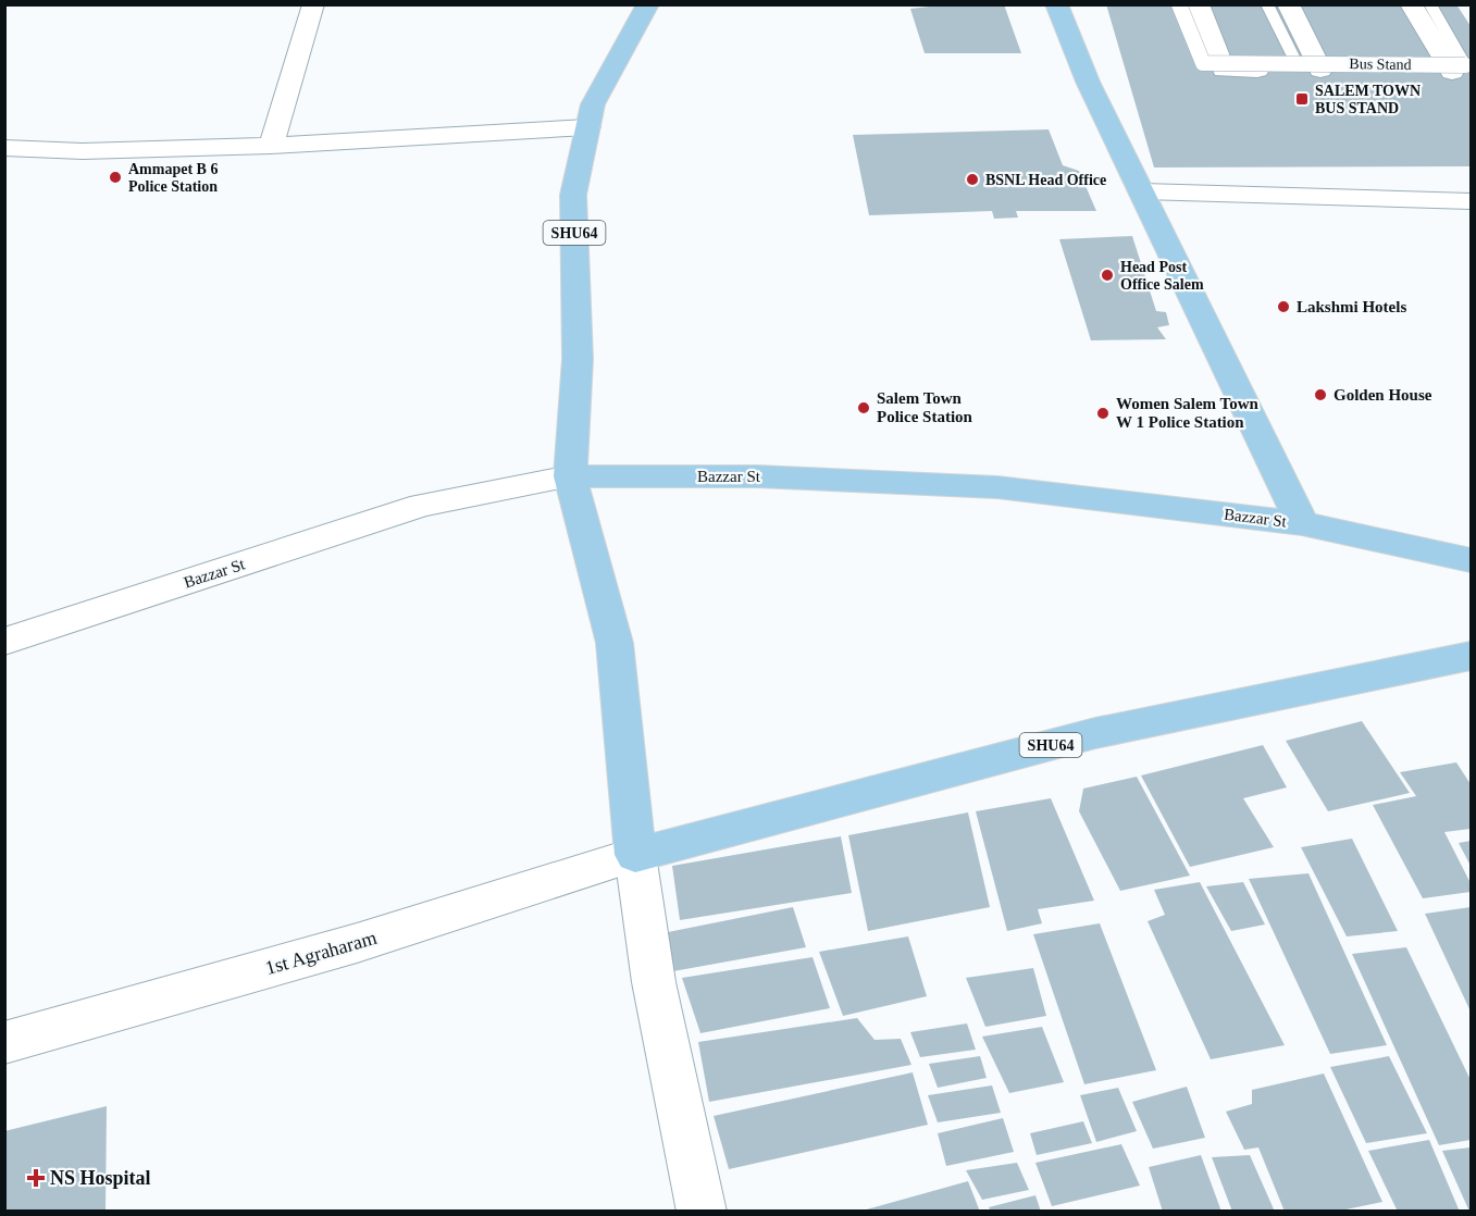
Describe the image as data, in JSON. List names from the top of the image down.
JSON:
{
  "streets": {
    "main road": ["SHU64", "Bazzar St"],
    "street": ["1st Agraharam"],
    "lane": ["Bus Stand"]
  },
  "crossings": [
    ["SHU64", "Bazzar St"],
    ["SHU64", "1st Agraharam"]
  ],
  "places": {
    "transit": ["SALEM TOWN BUS STAND"],
    "other": [
      "Ammapet B 6 Police Station",
      "BSNL Head Office",
      "Head Post Office Salem",
      "Lakshmi Hotels",
      "Golden House",
      "Salem Town Police Station",
      "Women Salem Town W 1 Police Station"
    ],
    "health": ["NS Hospital"]
  }
}
